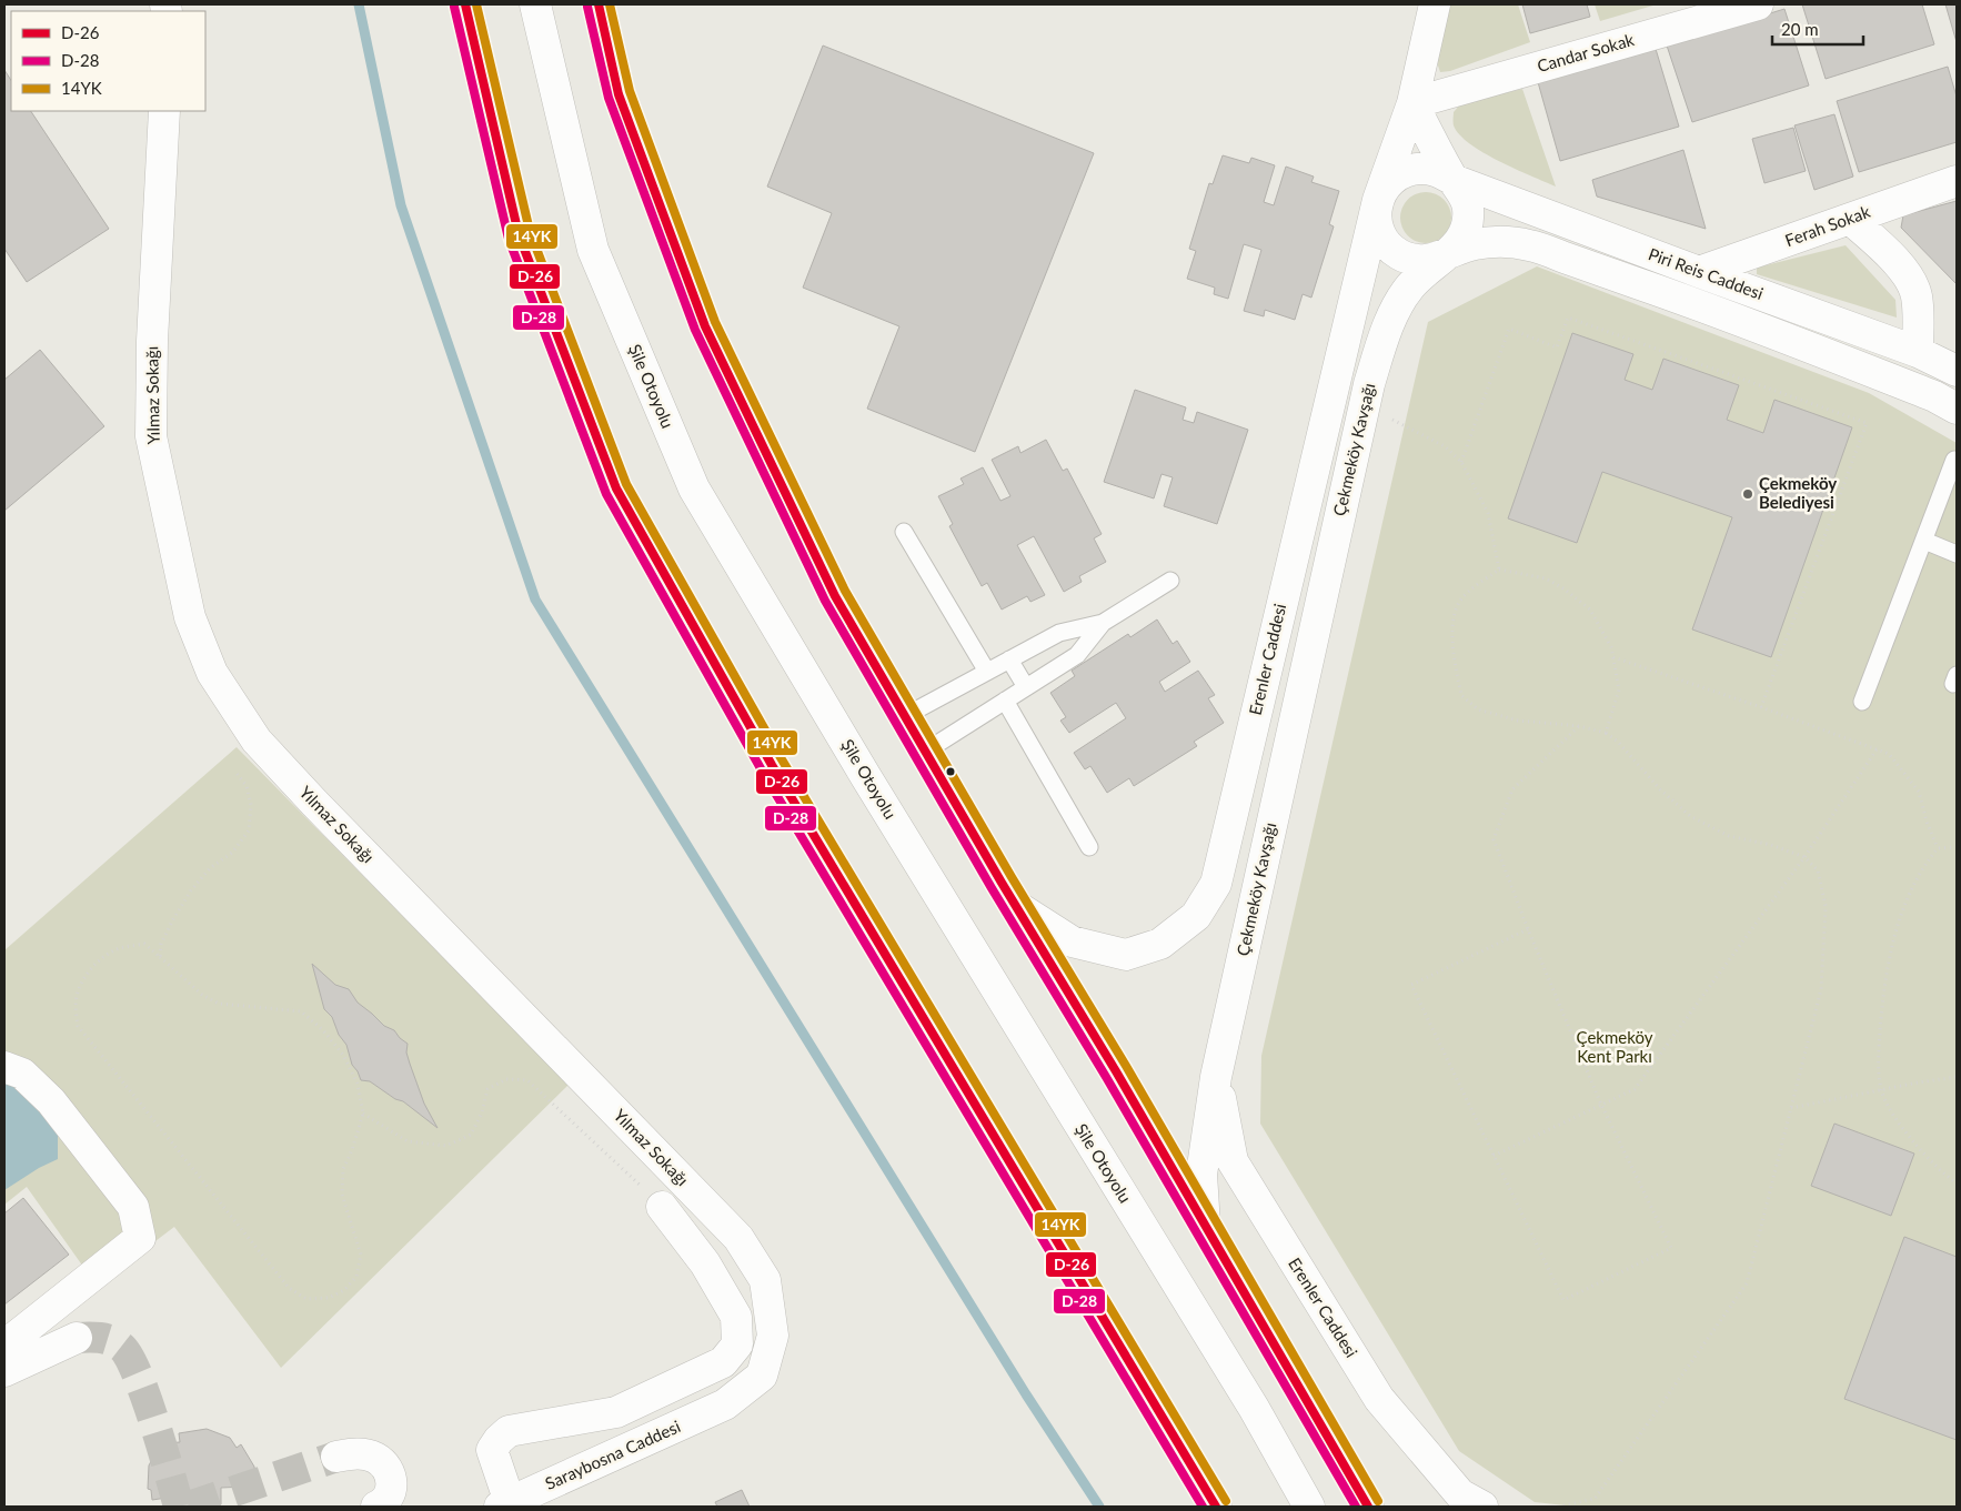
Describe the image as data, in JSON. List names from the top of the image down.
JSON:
{
  "streets": {
    "main road": [
      "Candar Sokak",
      "Ferah Sokak",
      "Piri Reis Caddesi",
      "Şile Otoyolu",
      "Yılmaz Sokağı",
      "Çekmeköy Kavşağı",
      "Erenler Caddesi",
      "Saraybosna Caddesi"
    ]
  },
  "crossings": [
    ["Ferah Sokak", "Piri Reis Caddesi"],
    ["Piri Reis Caddesi", "Çekmeköy Kavşağı"],
    ["Piri Reis Caddesi", "Erenler Caddesi"],
    ["Yılmaz Sokağı", "Saraybosna Caddesi"],
    ["Çekmeköy Kavşağı", "Erenler Caddesi"]
  ],
  "parks": ["Çekmeköy Kent Parkı"],
  "places": ["Çekmeköy Belediyesi"],
  "lines": ["transit line D-26", "transit line 14YK", "transit line D-28"],
  "legend": ["D-26", "D-28", "14YK"],
  "scale_bar": "20 m"
}
